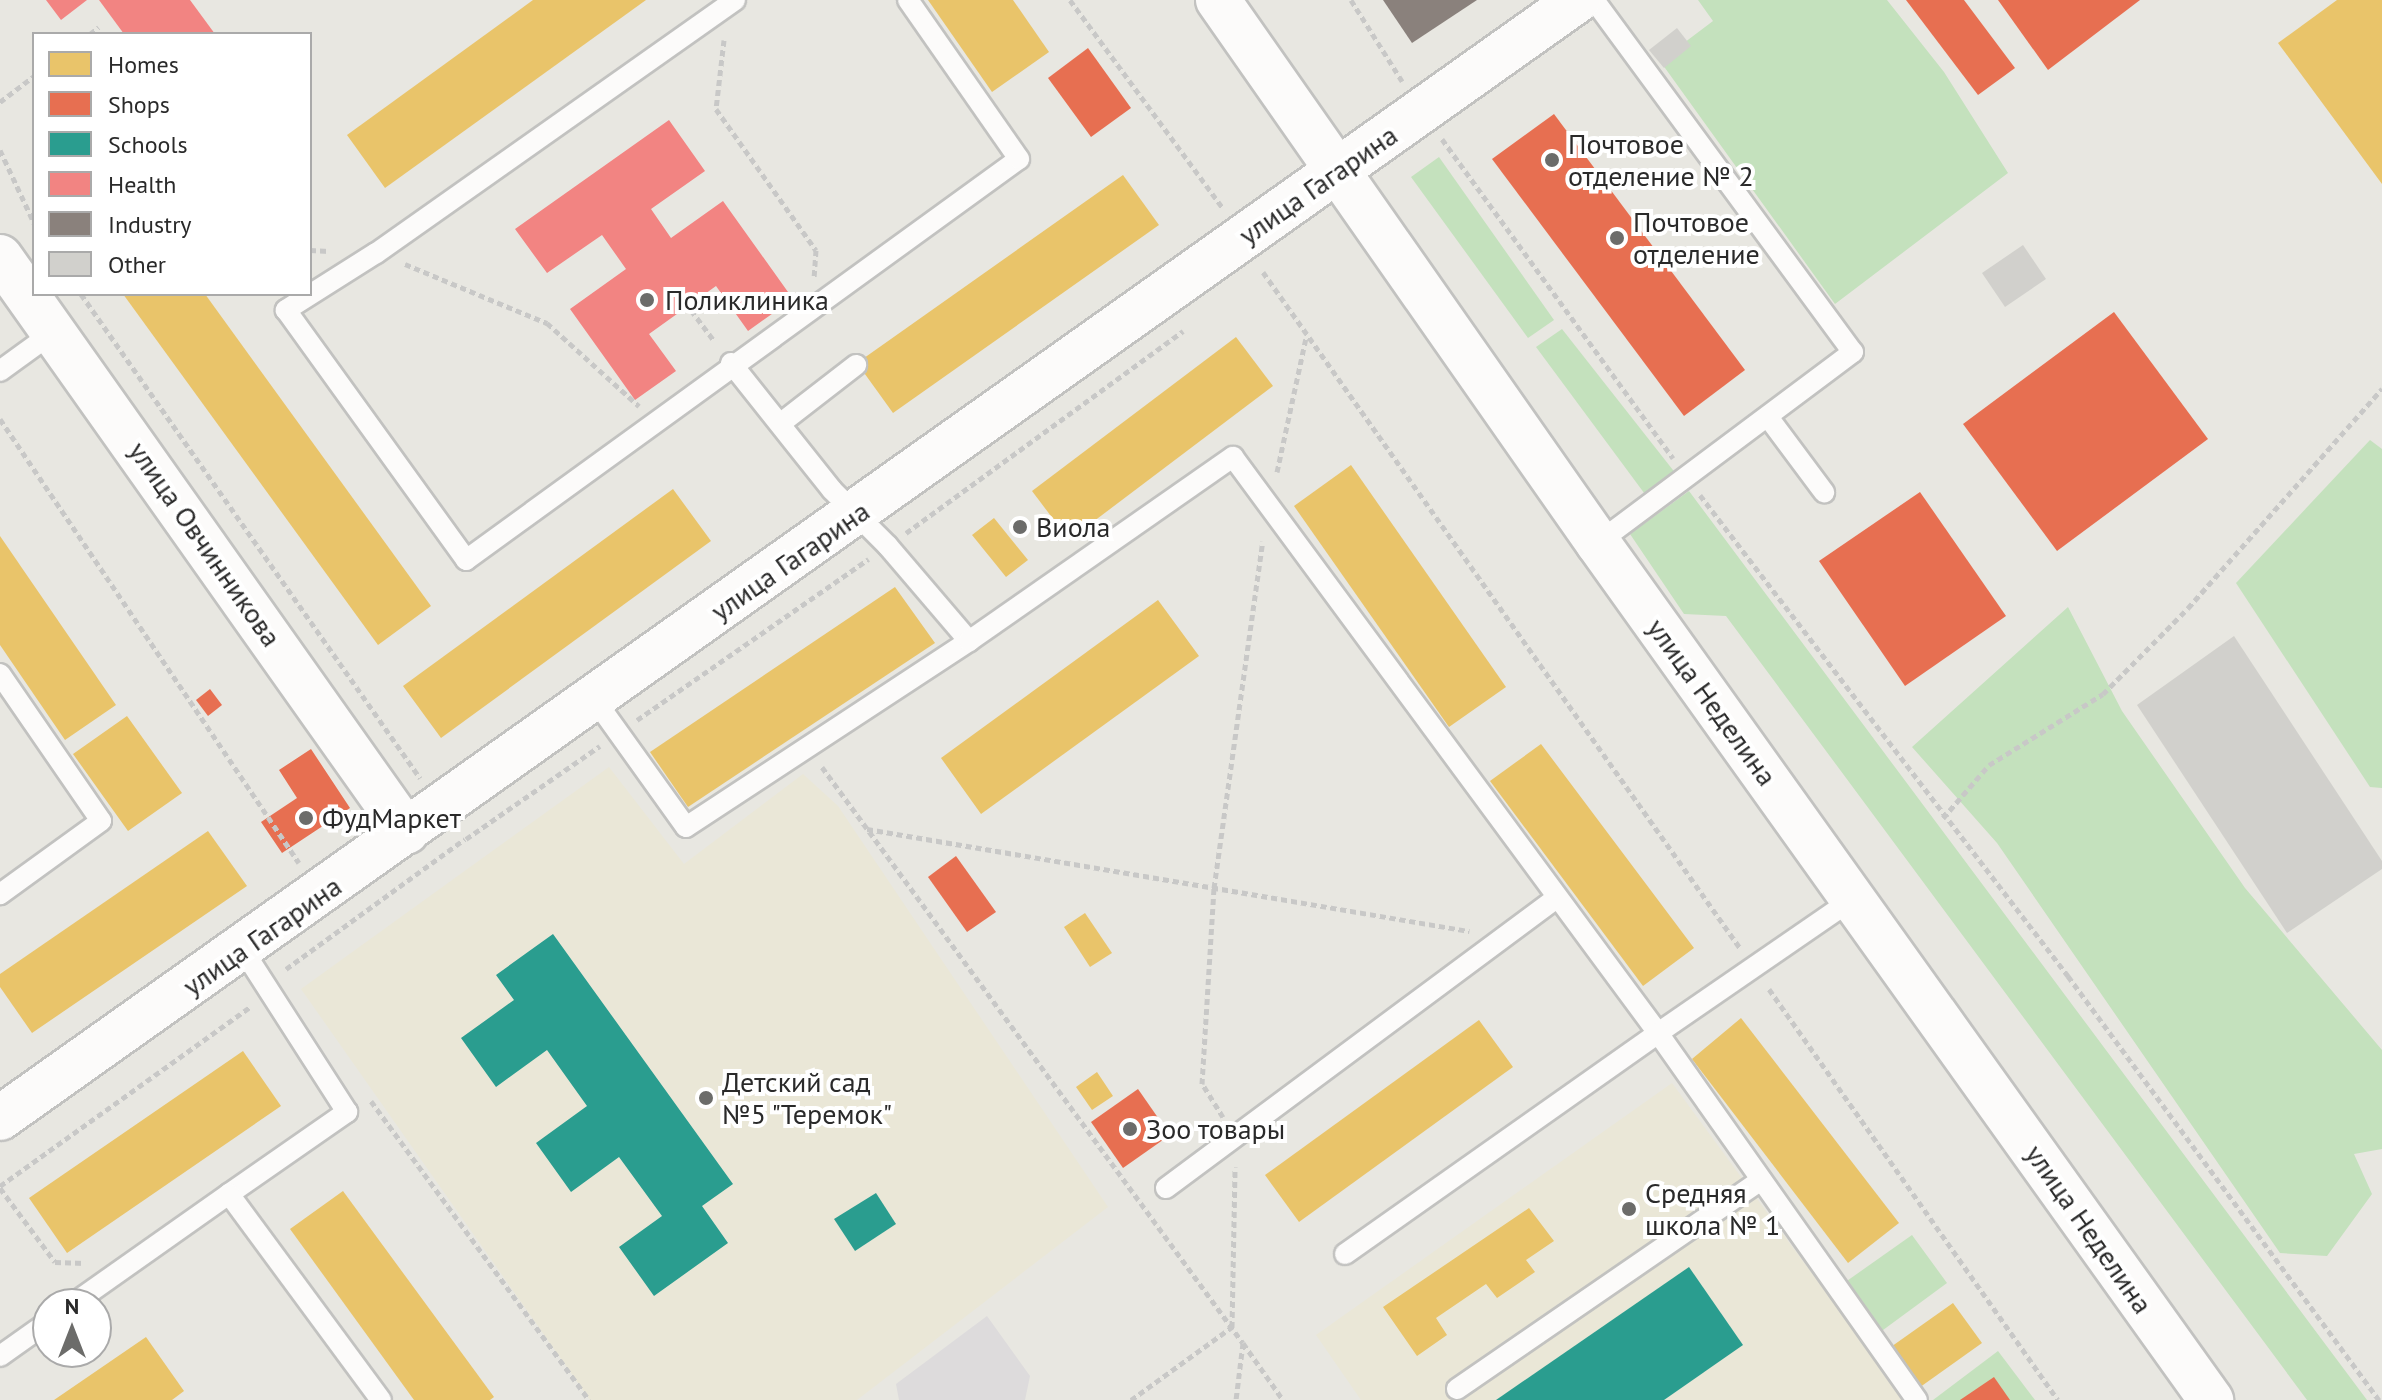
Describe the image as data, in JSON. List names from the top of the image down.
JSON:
{
  "streets": {
    "street": ["улица Гагарина", "улица Овчинникова", "улица Неделина"]
  },
  "crossings": [
    ["улица Гагарина", "улица Овчинникова"],
    ["улица Гагарина", "улица Неделина"]
  ],
  "places": [
    "Почтовое отделение № 2",
    "Почтовое отделение",
    "Поликлиника",
    "Виола",
    "ФудМаркет",
    "Детский сад №5 \"Теремок\"",
    "Зоо товары",
    "Средняя школа № 1"
  ],
  "legend": [
    "Homes",
    "Shops",
    "Schools",
    "Health",
    "Industry",
    "Other"
  ],
  "north": "top"
}
